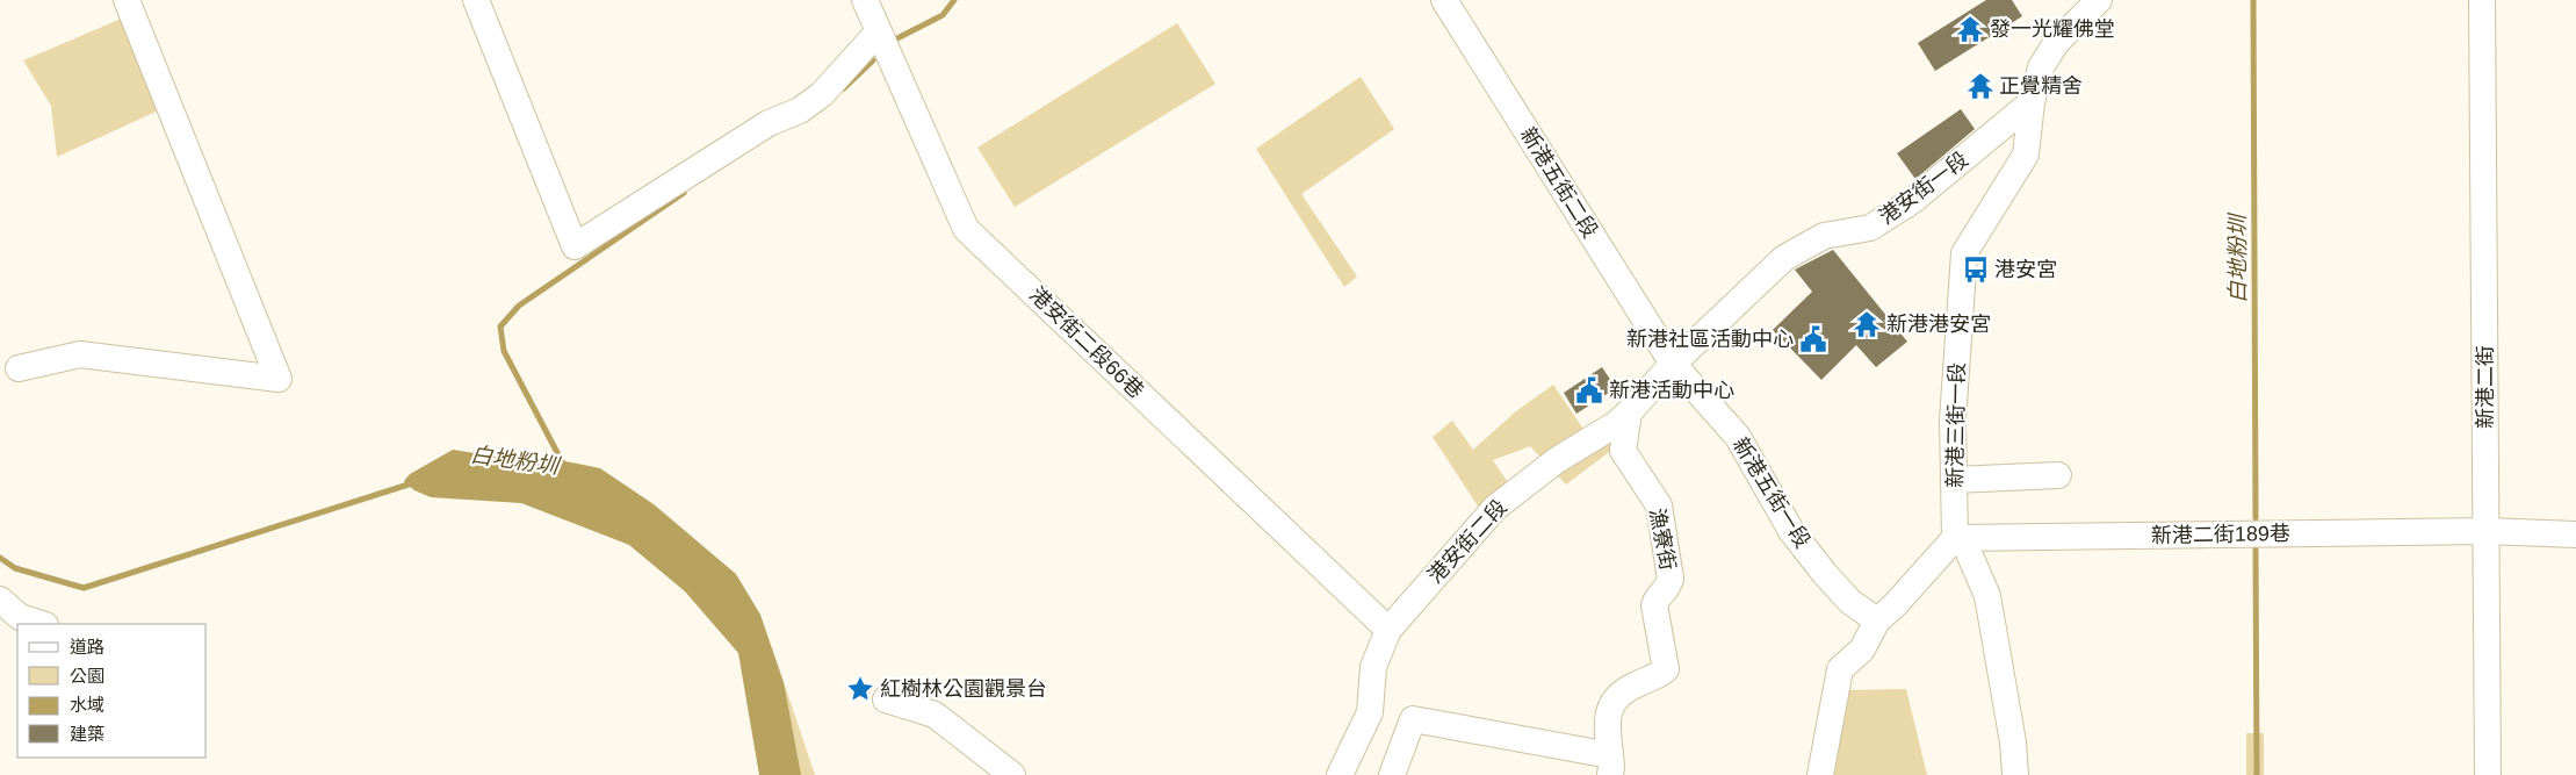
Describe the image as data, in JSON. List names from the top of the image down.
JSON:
{
  "streets": {
    "street": [
      "新港五街二段",
      "港安街一段",
      "港安街二段66巷",
      "新港二街",
      "新港三街一段",
      "新港五街一段",
      "新港二街189巷",
      "漁寮街",
      "港安街二段"
    ]
  },
  "crossings": [
    ["新港五街二段", "港安街一段"],
    ["新港五街二段", "新港五街一段"],
    ["新港五街二段", "港安街二段"],
    ["港安街一段", "新港三街一段"],
    ["港安街一段", "新港五街一段"],
    ["港安街一段", "港安街二段"],
    ["港安街二段66巷", "港安街二段"],
    ["新港二街", "新港二街189巷"],
    ["新港三街一段", "新港二街189巷"],
    ["新港五街一段", "港安街二段"],
    ["漁寮街", "港安街二段"]
  ],
  "water": ["白地粉圳"],
  "places": {
    "temple": ["發一光耀佛堂", "正覺精舍", "新港港安宮"],
    "bus stop": ["港安宮"],
    "public building": ["新港社區活動中心", "新港活動中心"],
    "place": ["紅樹林公園觀景台"]
  },
  "legend": [
    "道路",
    "公園",
    "水域",
    "建築"
  ]
}
